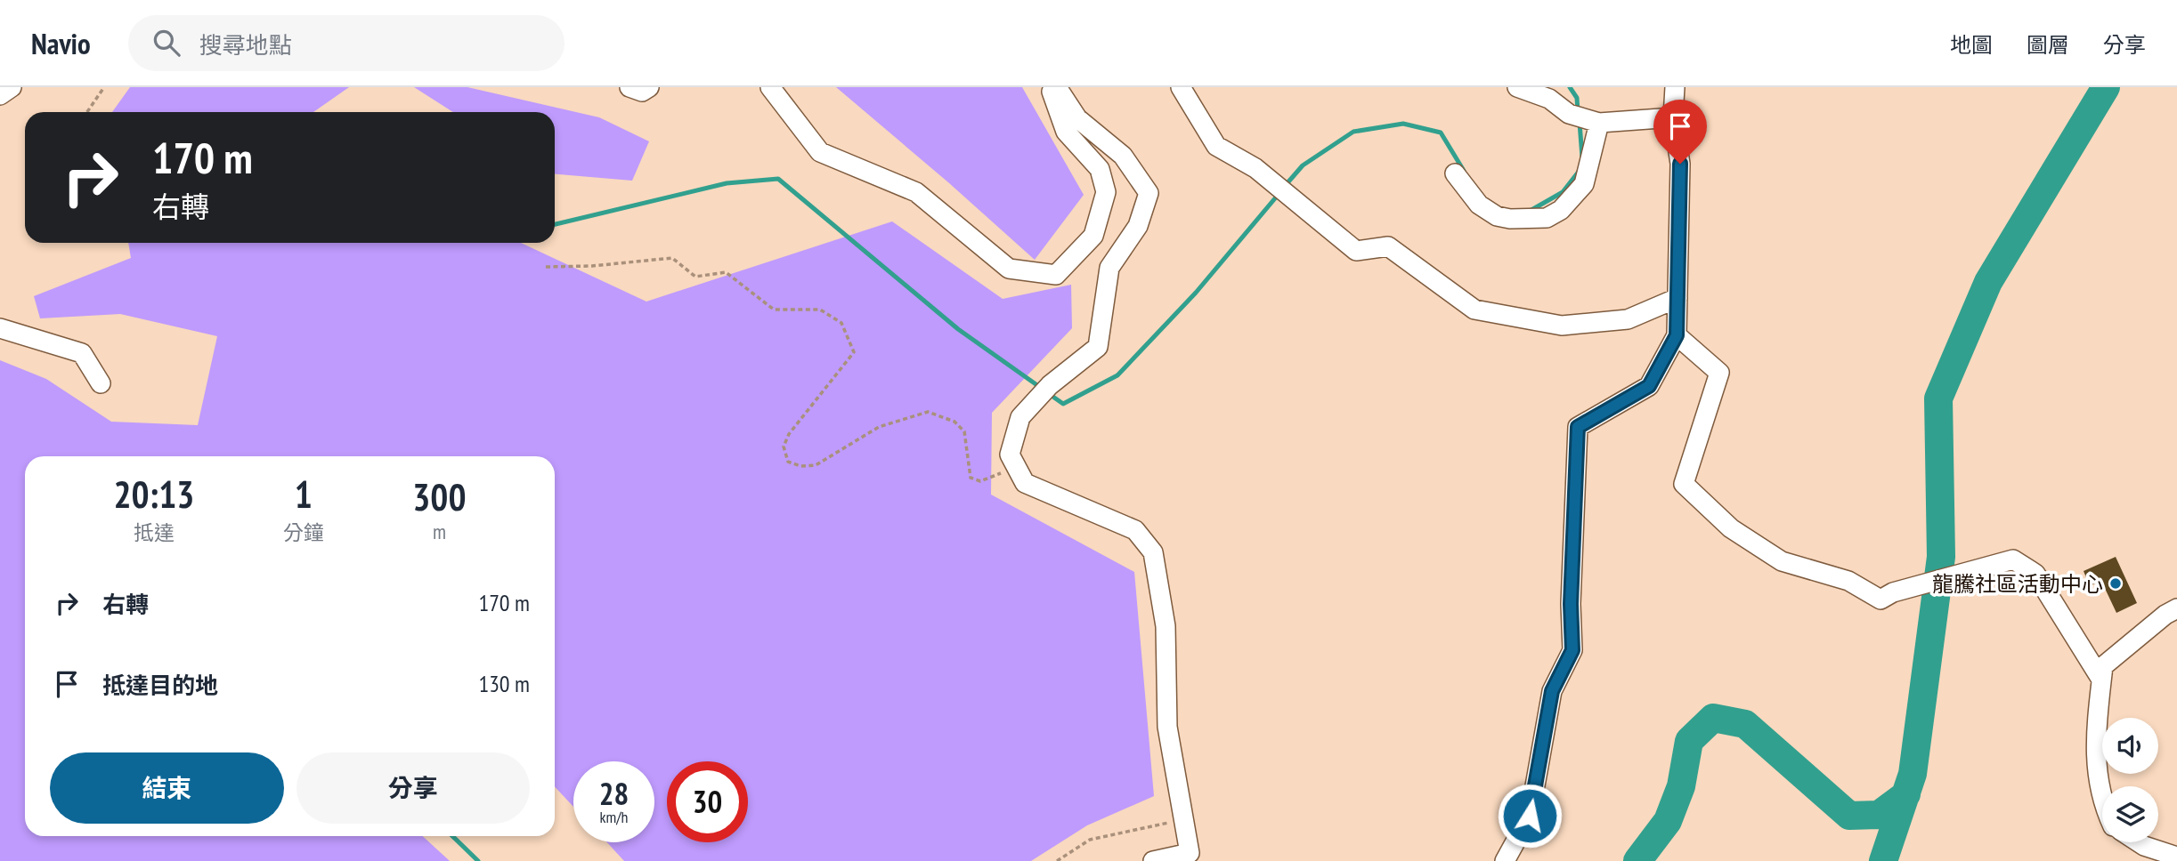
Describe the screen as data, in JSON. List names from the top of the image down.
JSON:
{
  "places": ["龍騰社區活動中心"],
  "page": {
    "header": "Navio",
    "search": "搜尋地點",
    "nav": ["地圖", "圖層", "分享"],
    "turn": ["170 m", "右轉"],
    "eta": [
      "20:13",
      "抵達",
      "1",
      "分鐘",
      "300",
      "m"
    ],
    "list": [
      {
        "name": "右轉",
        "value": "170 m"
      },
      {
        "name": "抵達目的地",
        "value": "130 m"
      }
    ],
    "buttons": ["結束", "分享"],
    "speed": "28 km/h",
    "limit": "30"
  }
}
